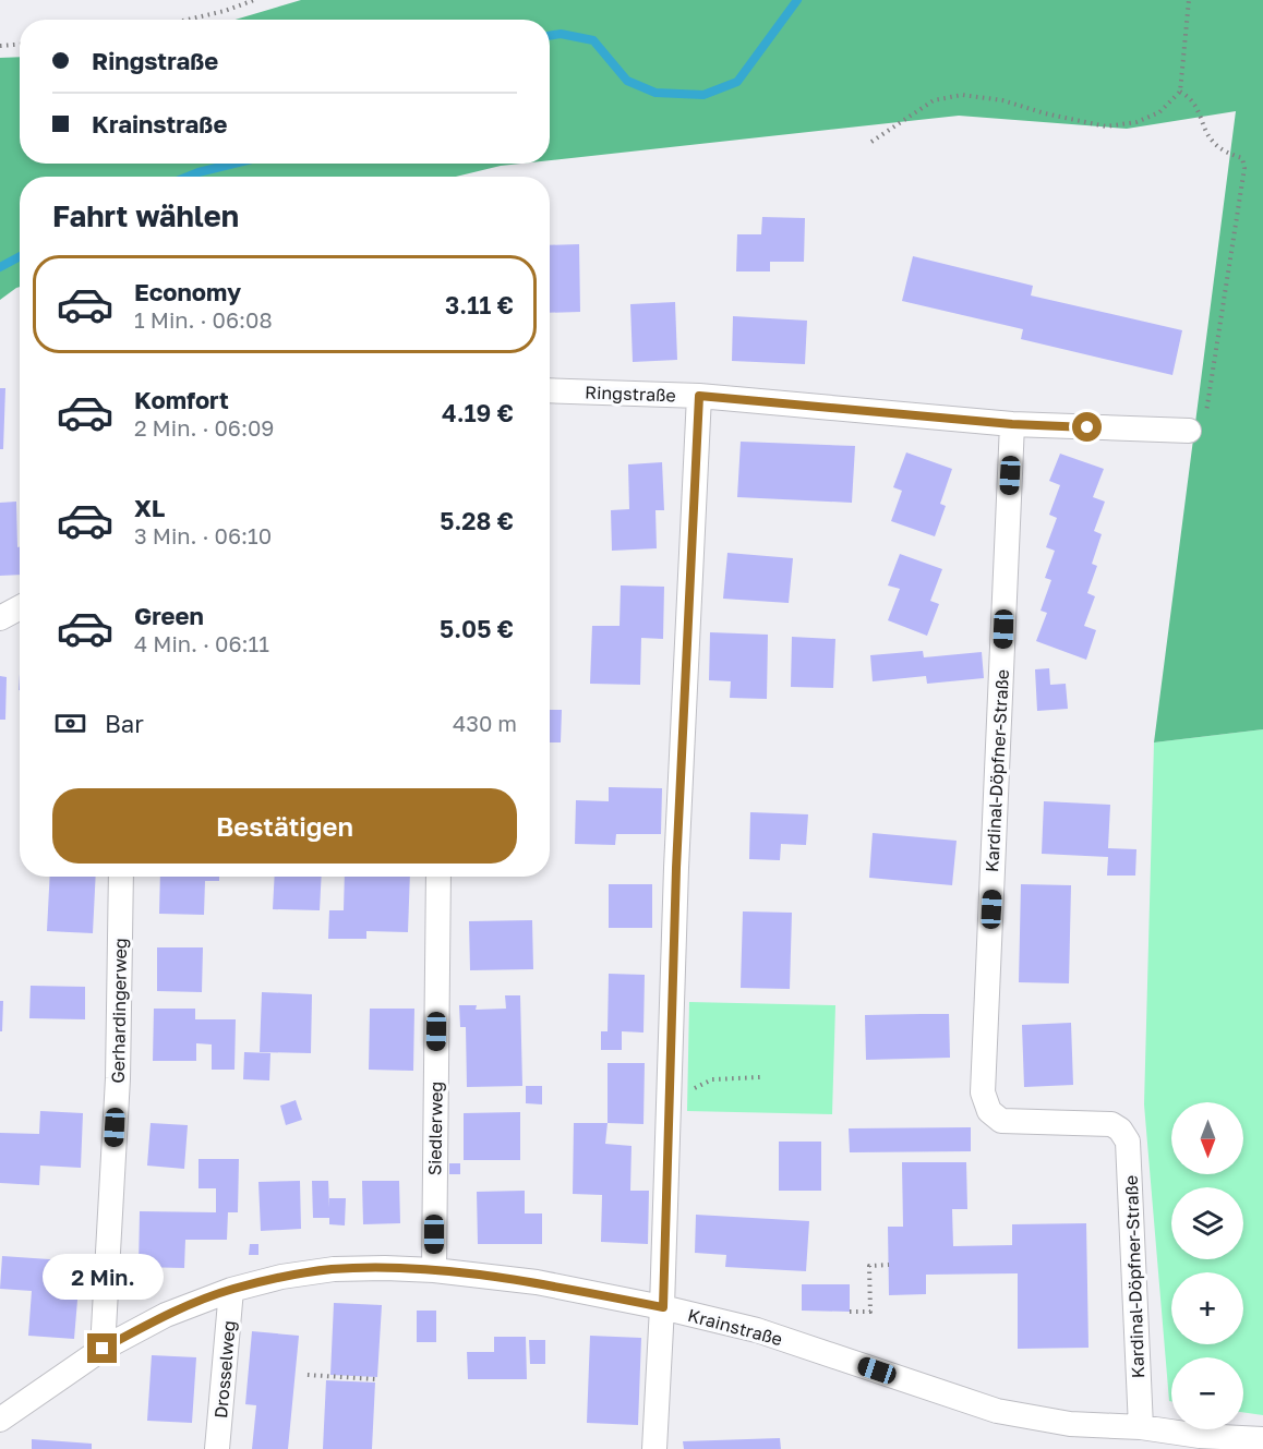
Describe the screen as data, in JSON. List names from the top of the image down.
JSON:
{
  "streets": {
    "street": [
      "Ringstraße",
      "Kardinal-Döpfner-Straße",
      "Gerhardingerweg",
      "Siedlerweg",
      "Krainstraße",
      "Drosselweg"
    ]
  },
  "crossings": [
    ["Ringstraße", "Kardinal-Döpfner-Straße"],
    ["Kardinal-Döpfner-Straße", "Krainstraße"],
    ["Gerhardingerweg", "Krainstraße"],
    ["Siedlerweg", "Krainstraße"],
    ["Krainstraße", "Drosselweg"]
  ],
  "north": "bottom",
  "page": {
    "banner": ["Ringstraße", "Krainstraße"],
    "heading": "Fahrt wählen",
    "list": [
      {
        "name": "Economy",
        "note": "1 Min. · 06:08",
        "value": "3.11 €"
      },
      {
        "name": "Komfort",
        "note": "2 Min. · 06:09",
        "value": "4.19 €"
      },
      {
        "name": "XL",
        "note": "3 Min. · 06:10",
        "value": "5.28 €"
      },
      {
        "name": "Green",
        "note": "4 Min. · 06:11",
        "value": "5.05 €"
      }
    ],
    "pay": ["Bar", "430 m"],
    "buttons": "Bestätigen",
    "map_buttons": ["+", "−"],
    "bubble": "2 Min."
  }
}
